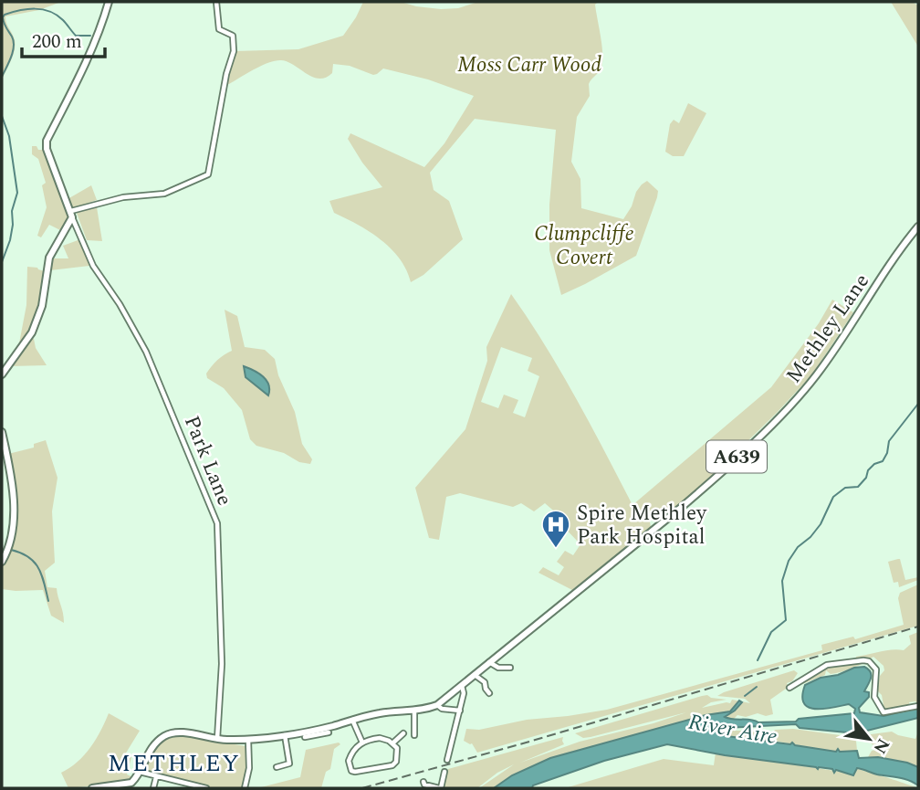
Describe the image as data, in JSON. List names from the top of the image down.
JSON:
{
  "streets": {
    "main road": ["Methley Lane", "A639"],
    "street": ["Park Lane"]
  },
  "crossings": [
    ["Methley Lane", "A639"],
    ["A639", "Park Lane"]
  ],
  "districts": ["METHLEY"],
  "water": ["River Aire"],
  "parks": ["Moss Carr Wood", "Clumpcliffe Covert"],
  "places": {
    "hospital": ["Spire Methley Park Hospital"]
  },
  "scale_bar": "200 m",
  "north": "bottom right"
}
